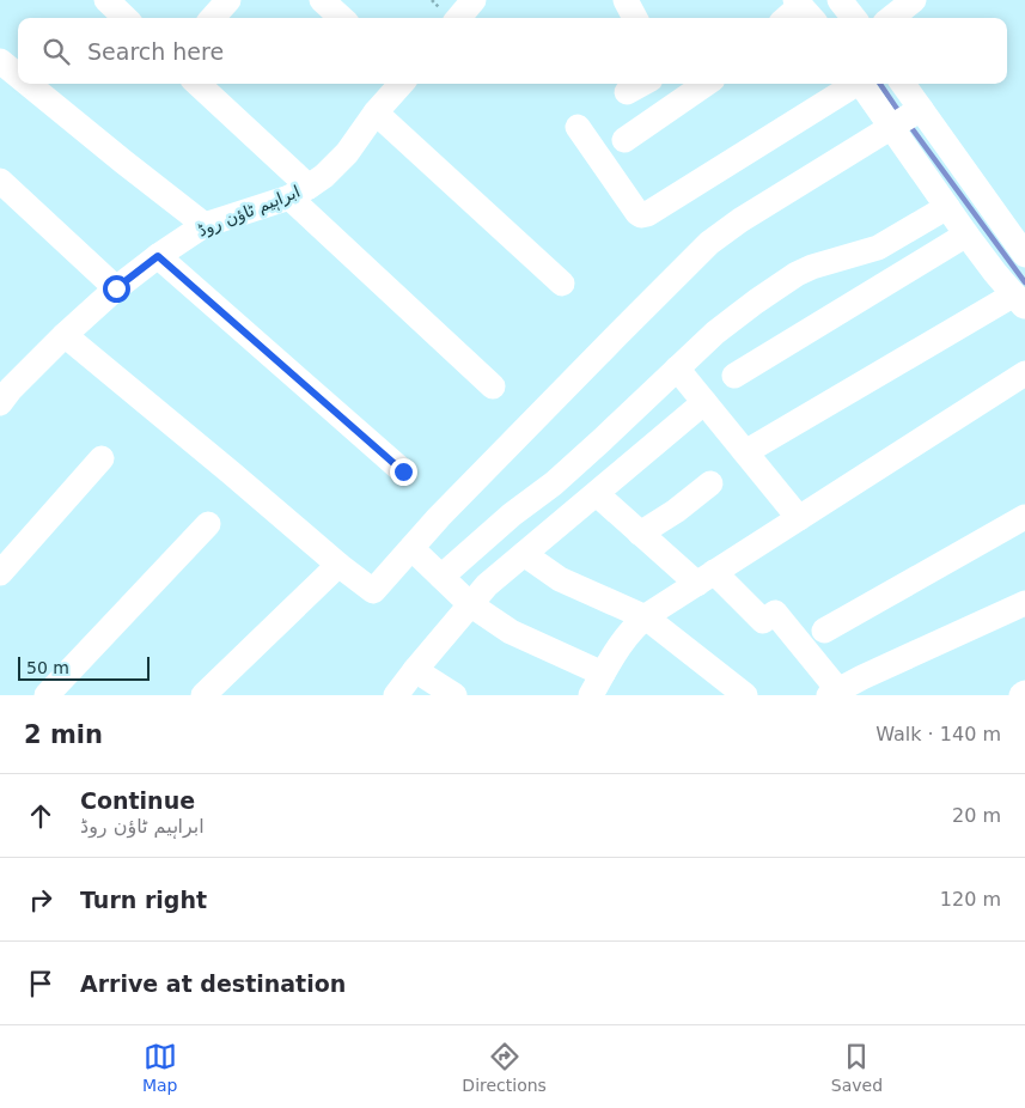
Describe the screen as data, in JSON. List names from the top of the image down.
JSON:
{
  "streets": {
    "street": ["ابراہیم ٹاؤن روڈ"]
  },
  "scale_bar": "50 m",
  "page": {
    "search": "Search here",
    "scale": "50 m",
    "heading": ["2 min", "Walk · 140 m"],
    "list": [
      ["Continue", "ابراہیم ٹاؤن روڈ", "20 m"],
      ["Turn right", "120 m"],
      "Arrive at destination"
    ],
    "nav": ["Map", "Directions", "Saved"]
  }
}
